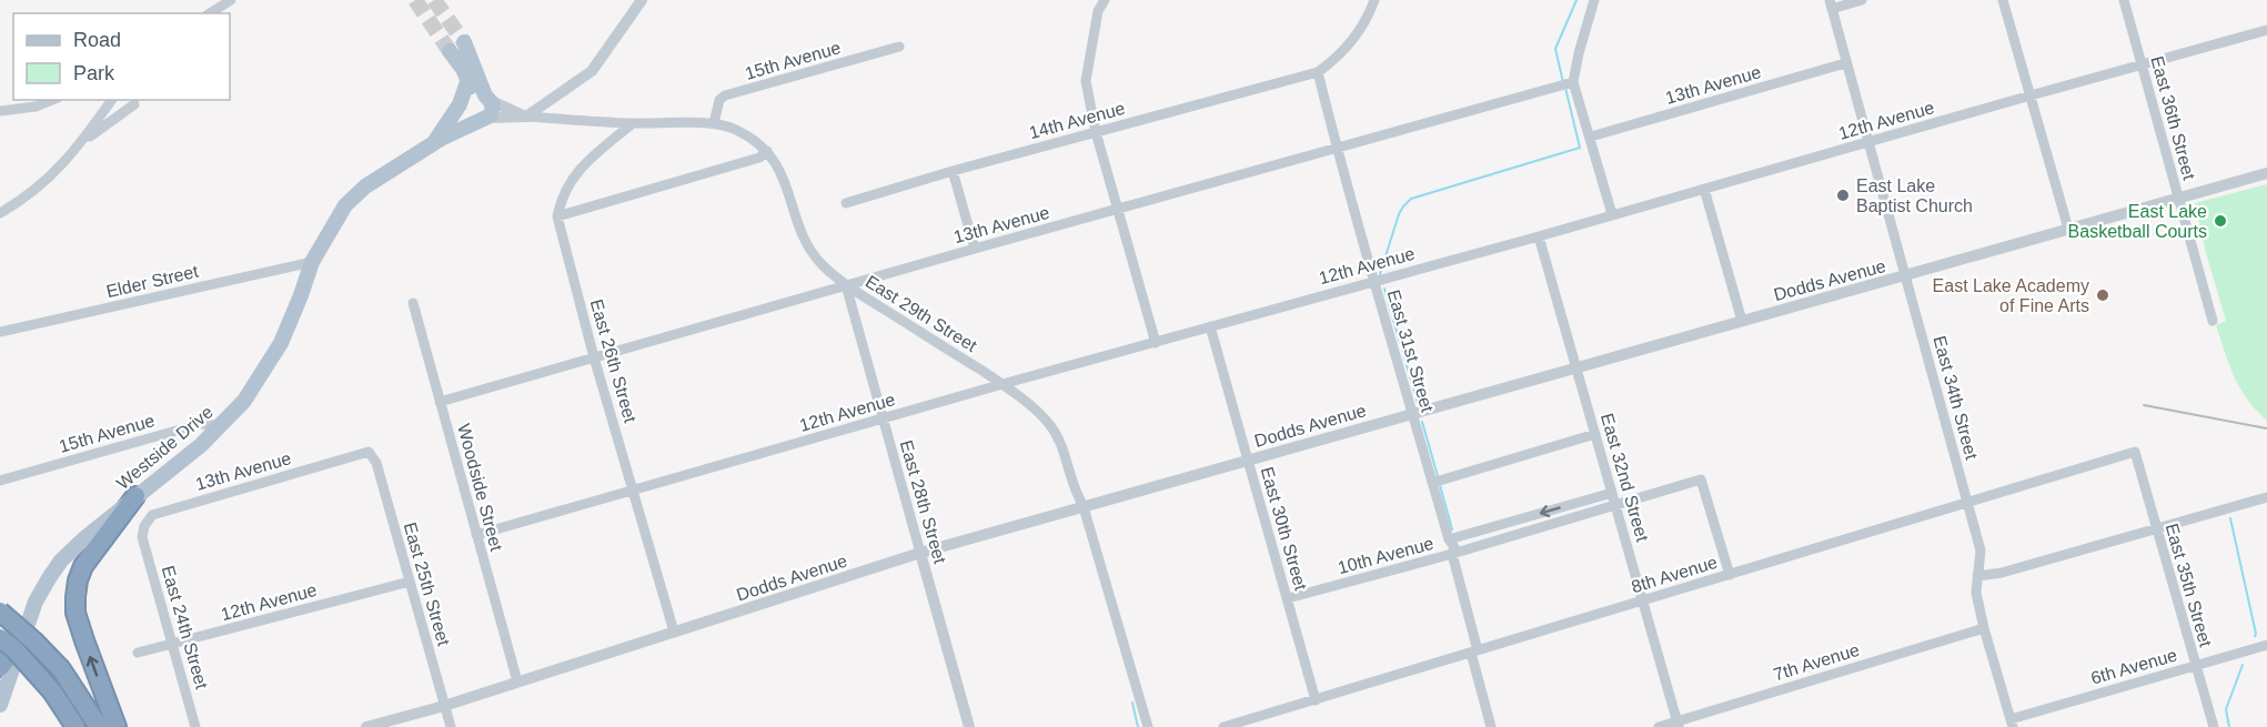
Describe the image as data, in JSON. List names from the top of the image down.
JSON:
{
  "streets": {
    "main road": ["Westside Drive"],
    "street": [
      "15th Avenue",
      "13th Avenue",
      "East 36th Street",
      "14th Avenue",
      "12th Avenue",
      "Dodds Avenue",
      "Elder Street",
      "East 29th Street",
      "East 31st Street",
      "East 26th Street",
      "East 34th Street",
      "East 32nd Street",
      "Woodside Street",
      "East 28th Street",
      "East 30th Street",
      "10th Avenue",
      "8th Avenue",
      "East 25th Street",
      "East 35th Street",
      "East 24th Street",
      "7th Avenue",
      "6th Avenue"
    ]
  },
  "crossings": [
    ["15th Avenue", "East 29th Street"],
    ["15th Avenue", "Westside Drive"],
    ["13th Avenue", "East 29th Street"],
    ["13th Avenue", "East 31st Street"],
    ["13th Avenue", "East 26th Street"],
    ["13th Avenue", "East 34th Street"],
    ["13th Avenue", "Woodside Street"],
    ["13th Avenue", "East 28th Street"],
    ["13th Avenue", "East 25th Street"],
    ["13th Avenue", "East 24th Street"],
    ["East 36th Street", "12th Avenue"],
    ["East 36th Street", "Dodds Avenue"],
    ["14th Avenue", "East 31st Street"],
    ["12th Avenue", "East 29th Street"],
    ["12th Avenue", "East 31st Street"],
    ["12th Avenue", "East 26th Street"],
    ["12th Avenue", "East 34th Street"],
    ["12th Avenue", "East 32nd Street"],
    ["12th Avenue", "Woodside Street"],
    ["12th Avenue", "East 28th Street"],
    ["12th Avenue", "East 30th Street"],
    ["12th Avenue", "East 25th Street"],
    ["12th Avenue", "East 24th Street"],
    ["Dodds Avenue", "East 29th Street"],
    ["Dodds Avenue", "East 31st Street"],
    ["Dodds Avenue", "East 26th Street"],
    ["Dodds Avenue", "East 34th Street"],
    ["Dodds Avenue", "East 32nd Street"],
    ["Dodds Avenue", "Woodside Street"],
    ["Dodds Avenue", "East 28th Street"],
    ["Dodds Avenue", "East 30th Street"],
    ["Dodds Avenue", "East 25th Street"],
    ["Elder Street", "Westside Drive"],
    ["East 29th Street", "Westside Drive"],
    ["East 29th Street", "East 28th Street"],
    ["East 31st Street", "10th Avenue"],
    ["East 31st Street", "8th Avenue"],
    ["East 34th Street", "8th Avenue"],
    ["East 34th Street", "7th Avenue"],
    ["East 34th Street", "6th Avenue"],
    ["East 32nd Street", "10th Avenue"],
    ["East 32nd Street", "8th Avenue"],
    ["East 32nd Street", "7th Avenue"],
    ["East 30th Street", "10th Avenue"],
    ["East 30th Street", "8th Avenue"],
    ["8th Avenue", "East 35th Street"],
    ["East 35th Street", "6th Avenue"]
  ],
  "places": ["East Lake Baptist Church", "East Lake Basketball Courts", "East Lake Academy of Fine Arts"],
  "legend": ["Road", "Park"]
}
